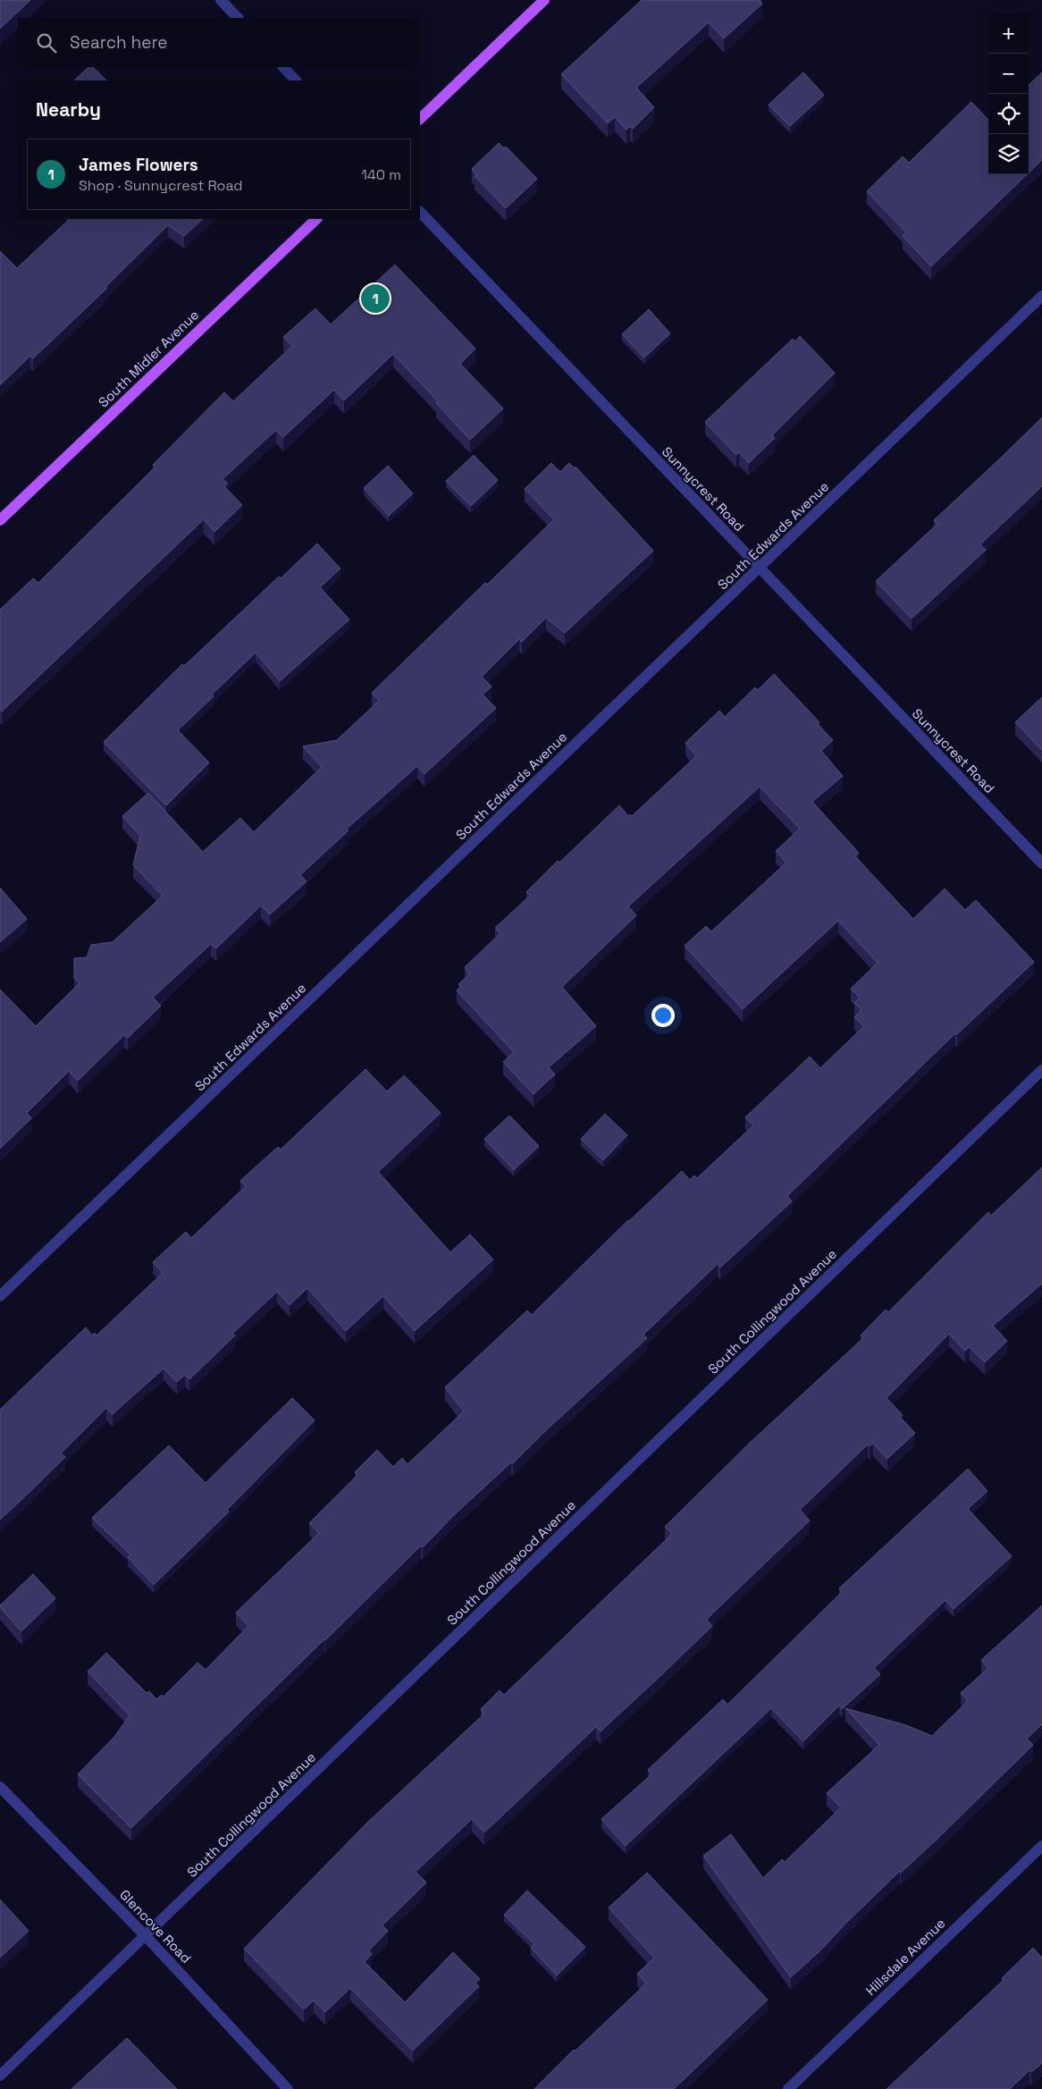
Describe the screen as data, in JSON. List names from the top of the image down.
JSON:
{
  "streets": {
    "main road": ["South Midler Avenue"],
    "street": [
      "Sunnycrest Road",
      "South Edwards Avenue",
      "South Collingwood Avenue",
      "Glencove Road",
      "Hillsdale Avenue"
    ]
  },
  "crossings": [
    ["Sunnycrest Road", "South Edwards Avenue"],
    ["South Collingwood Avenue", "Glencove Road"]
  ],
  "page": {
    "map_buttons": ["+", "−"],
    "search": "Search here",
    "heading": "Nearby",
    "list": [
      {
        "mark": "1",
        "name": "James Flowers",
        "note": "Shop · Sunnycrest Road",
        "value": "140 m"
      }
    ],
    "pins": "1"
  }
}
